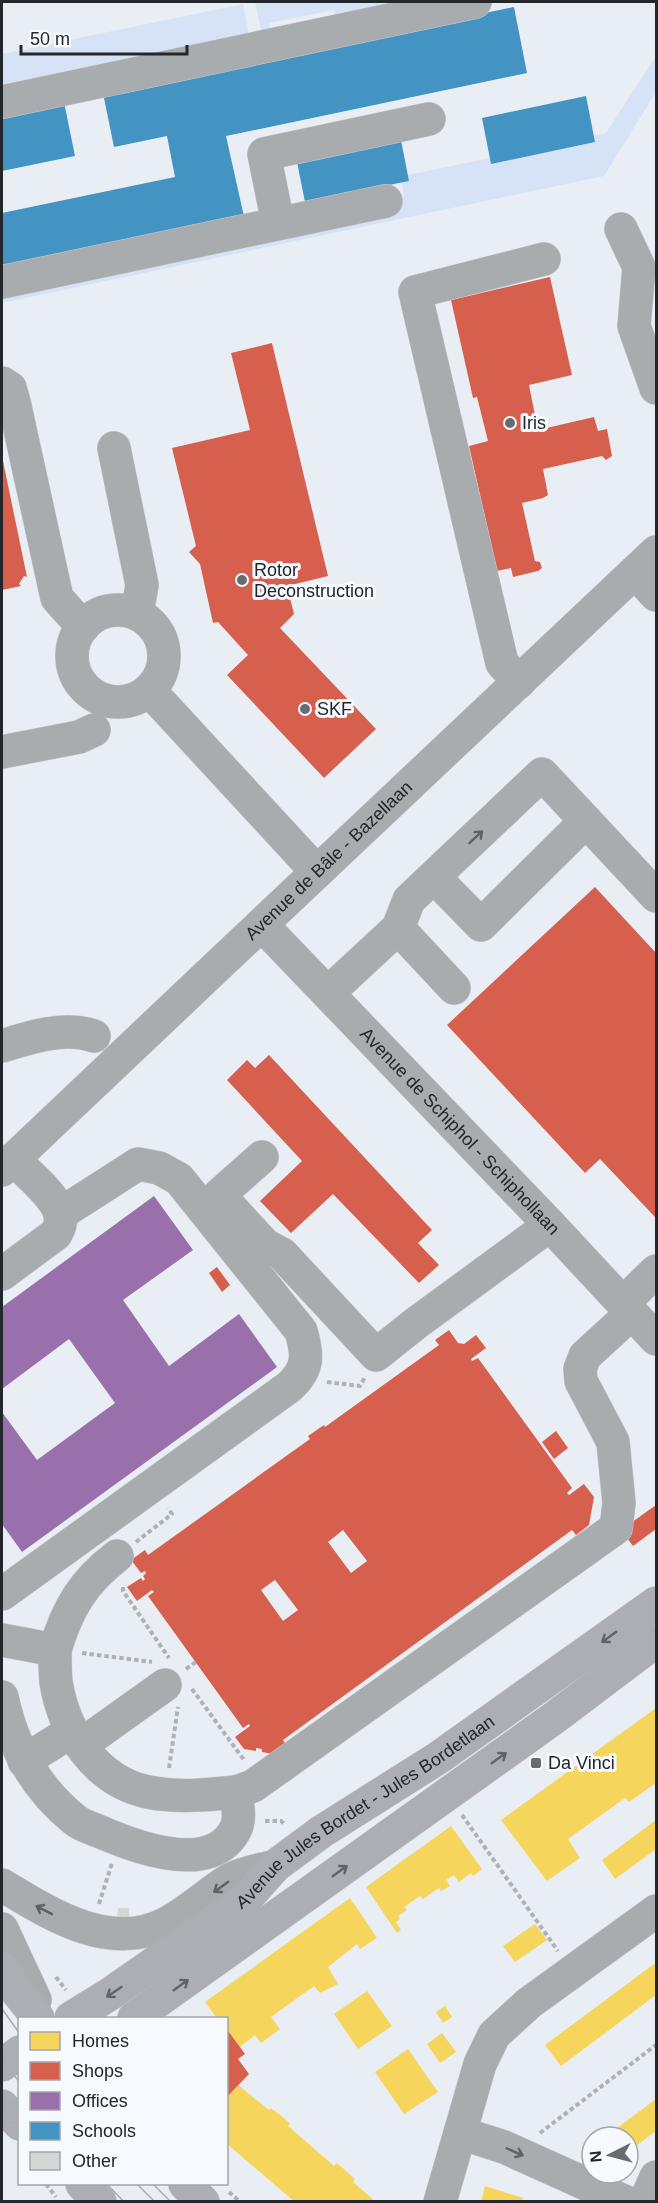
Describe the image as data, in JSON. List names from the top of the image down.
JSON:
{
  "streets": {
    "main road": ["Avenue Jules Bordet - Jules Bordetlaan"],
    "street": ["Avenue de Bâle - Bazellaan", "Avenue de Schiphol - Schiphollaan"]
  },
  "crossings": [
    ["Avenue de Bâle - Bazellaan", "Avenue de Schiphol - Schiphollaan"]
  ],
  "places": {
    "other": ["Iris", "Rotor Deconstruction", "SKF"],
    "transit": ["Da Vinci"]
  },
  "legend": [
    "Homes",
    "Shops",
    "Offices",
    "Schools",
    "Other"
  ],
  "scale_bar": "50 m",
  "north": "left"
}
